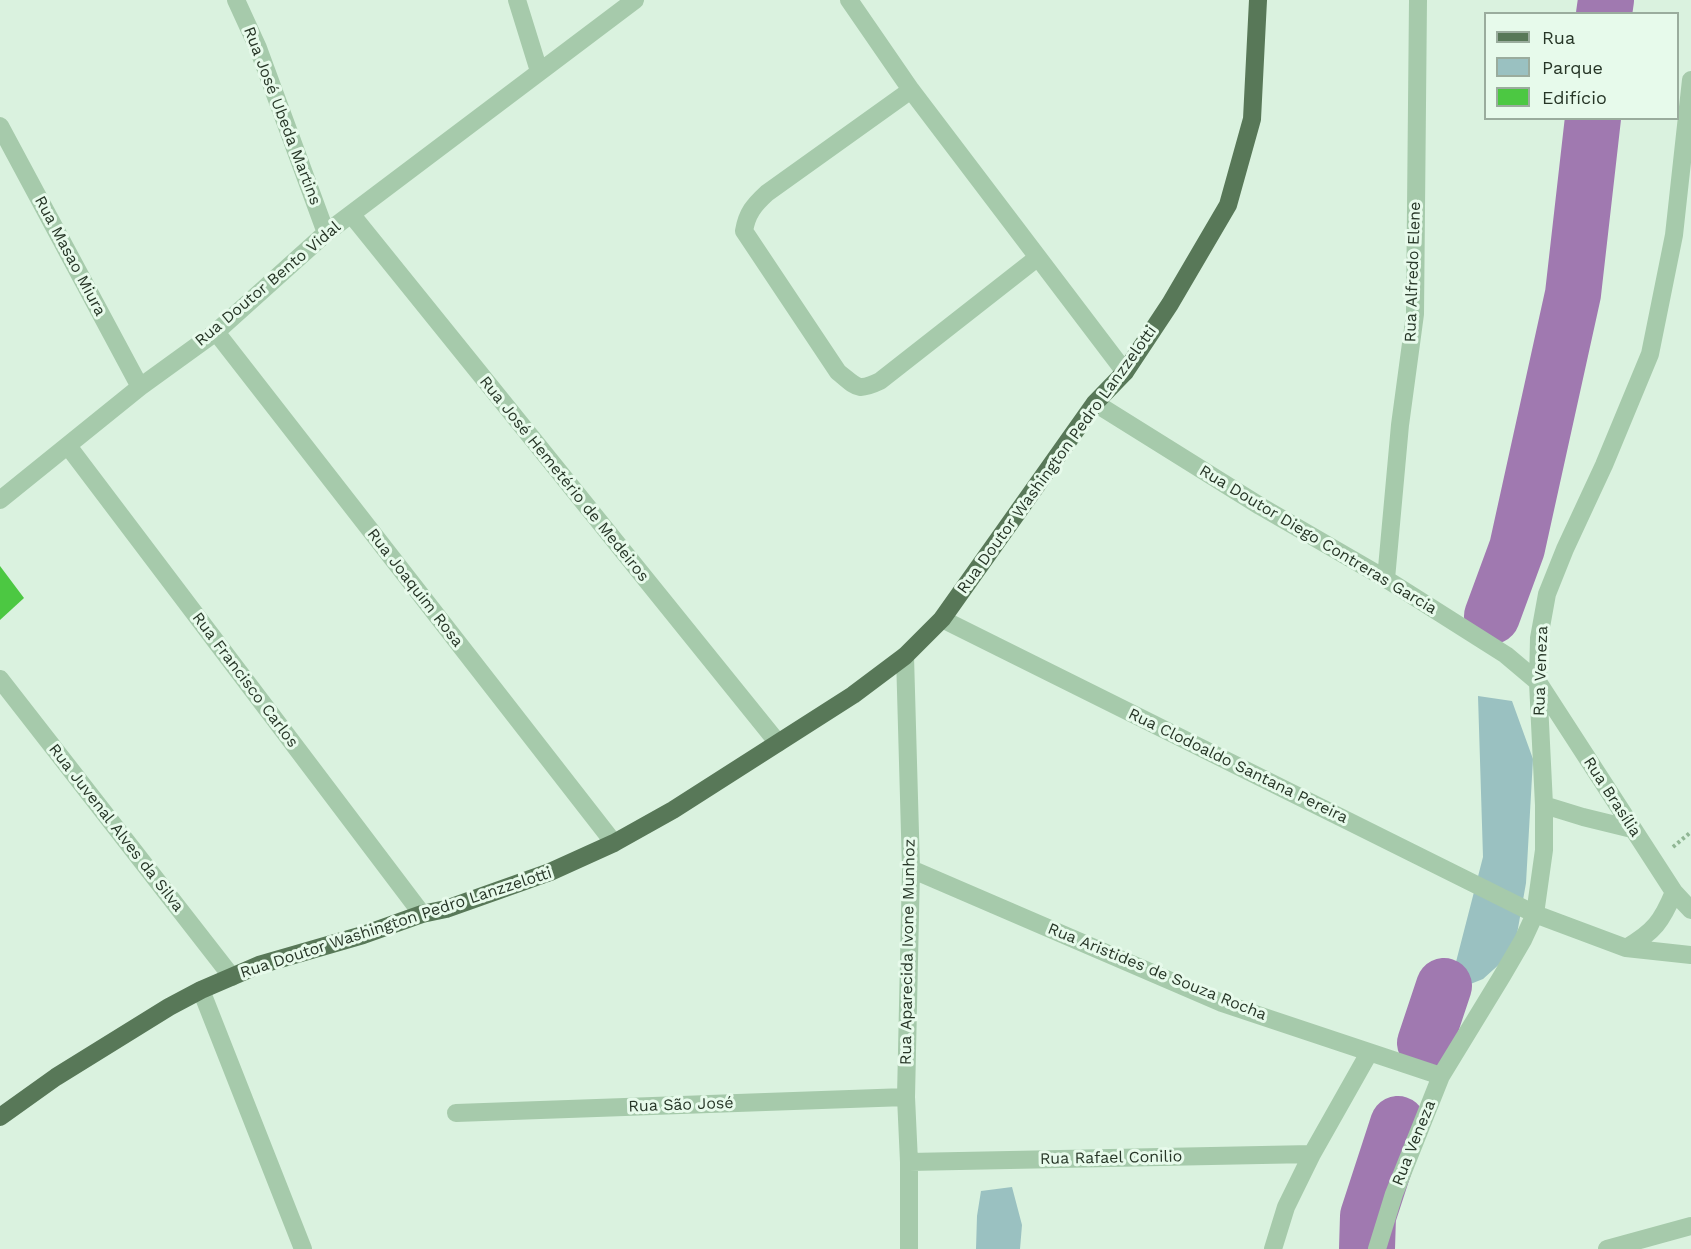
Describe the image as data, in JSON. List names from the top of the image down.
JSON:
{
  "streets": {
    "main road": ["Rua Doutor Washington Pedro Lanzzelotti"],
    "street": [
      "Rua José Ubeda Martins",
      "Rua Masao Miura",
      "Rua Alfredo Elene",
      "Rua Doutor Bento Vidal",
      "Rua José Hemetério de Medeiros",
      "Rua Doutor Diego Contreras Garcia",
      "Rua Joaquim Rosa",
      "Rua Veneza",
      "Rua Francisco Carlos",
      "Rua Clodoaldo Santana Pereira",
      "Rua Brasília",
      "Rua Juvenal Alves da Silva",
      "Rua Aparecida Ivone Munhoz",
      "Rua Aristides de Souza Rocha",
      "Rua São José",
      "Rua Rafael Conilio"
    ]
  },
  "crossings": [
    ["Rua José Ubeda Martins", "Rua Doutor Bento Vidal"],
    ["Rua Masao Miura", "Rua Doutor Bento Vidal"],
    ["Rua Alfredo Elene", "Rua Doutor Diego Contreras Garcia"],
    ["Rua Doutor Bento Vidal", "Rua José Hemetério de Medeiros"],
    ["Rua Doutor Bento Vidal", "Rua Joaquim Rosa"],
    ["Rua Doutor Bento Vidal", "Rua Francisco Carlos"],
    ["Rua Doutor Washington Pedro Lanzzelotti", "Rua José Hemetério de Medeiros"],
    ["Rua Doutor Washington Pedro Lanzzelotti", "Rua Doutor Diego Contreras Garcia"],
    ["Rua Doutor Washington Pedro Lanzzelotti", "Rua Joaquim Rosa"],
    ["Rua Doutor Washington Pedro Lanzzelotti", "Rua Francisco Carlos"],
    ["Rua Doutor Washington Pedro Lanzzelotti", "Rua Clodoaldo Santana Pereira"],
    ["Rua Doutor Washington Pedro Lanzzelotti", "Rua Juvenal Alves da Silva"],
    ["Rua Doutor Washington Pedro Lanzzelotti", "Rua Aparecida Ivone Munhoz"],
    ["Rua Doutor Diego Contreras Garcia", "Rua Veneza"],
    ["Rua Doutor Diego Contreras Garcia", "Rua Brasília"],
    ["Rua Veneza", "Rua Clodoaldo Santana Pereira"],
    ["Rua Veneza", "Rua Brasília"],
    ["Rua Veneza", "Rua Aristides de Souza Rocha"],
    ["Rua Aparecida Ivone Munhoz", "Rua Aristides de Souza Rocha"],
    ["Rua Aparecida Ivone Munhoz", "Rua São José"],
    ["Rua Aparecida Ivone Munhoz", "Rua Rafael Conilio"]
  ],
  "legend": ["Rua", "Parque", "Edifício"]
}
